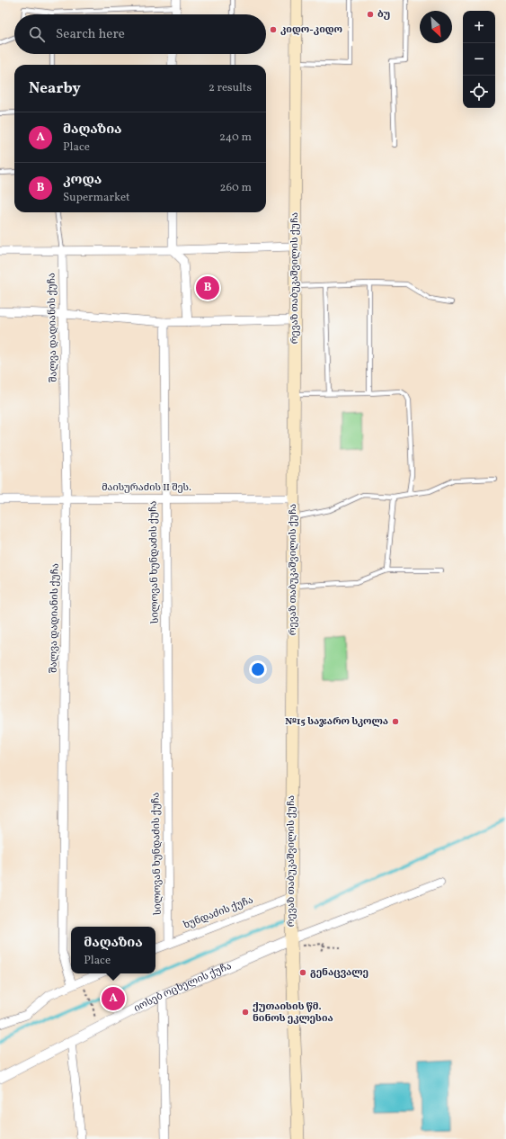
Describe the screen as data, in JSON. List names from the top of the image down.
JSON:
{
  "streets": {
    "main road": ["რევაზ თაბუკაშვილის ქუჩა"],
    "street": [
      "შალვა დადიანის ქუჩა",
      "მაისურაძის II შეს.",
      "სილოვან ხუნდაძის ქუჩა",
      "ხუნდაძის ქუჩა",
      "იოსებ ოცხელის ქუჩა"
    ]
  },
  "crossings": [
    ["რევაზ თაბუკაშვილის ქუჩა", "მაისურაძის II შეს."],
    ["რევაზ თაბუკაშვილის ქუჩა", "ხუნდაძის ქუჩა"],
    ["რევაზ თაბუკაშვილის ქუჩა", "იოსებ ოცხელის ქუჩა"],
    ["შალვა დადიანის ქუჩა", "მაისურაძის II შეს."],
    ["მაისურაძის II შეს.", "სილოვან ხუნდაძის ქუჩა"],
    ["სილოვან ხუნდაძის ქუჩა", "ხუნდაძის ქუჩა"]
  ],
  "places": [
    "ბუ",
    "კიდო-კიდო",
    "№15 საჯარო სკოლა",
    "გენაცვალე",
    "ქუთაისის წმ. ნინოს ეკლესია"
  ],
  "north": "bottom right",
  "page": {
    "map_buttons": ["+", "−"],
    "search": "Search here",
    "heading": ["Nearby", "2 results"],
    "list": [
      {
        "mark": "A",
        "name": "მაღაზია",
        "note": "Place",
        "value": "240 m"
      },
      {
        "mark": "B",
        "name": "კოდა",
        "note": "Supermarket",
        "value": "260 m"
      }
    ],
    "pins": ["B", "A"],
    "popup": ["მაღაზია", "Place"]
  }
}
